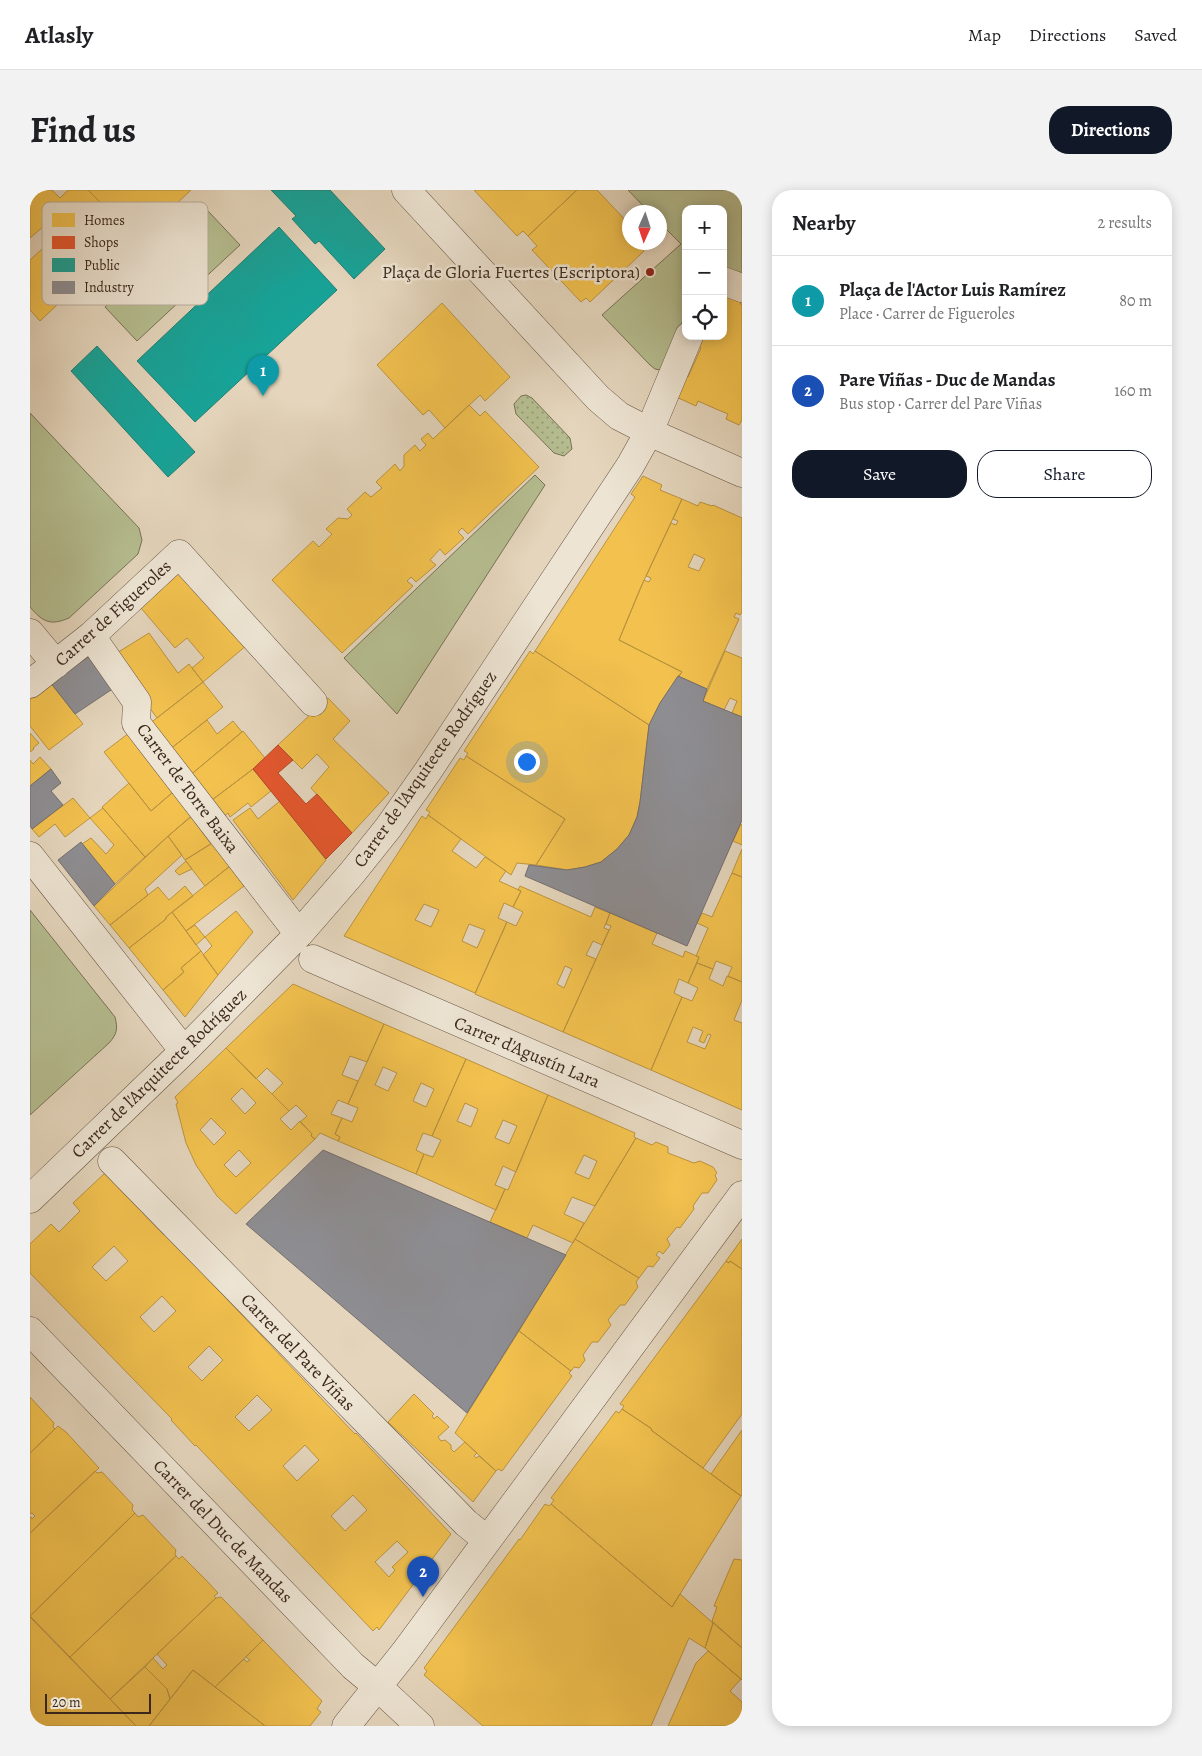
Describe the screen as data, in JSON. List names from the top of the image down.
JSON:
{
  "streets": {
    "street": [
      "Carrer de Figueroles",
      "Carrer de l'Arquitecte Rodríguez",
      "Carrer de Torre Baixa",
      "Carrer d'Agustín Lara",
      "Carrer del Pare Viñas",
      "Carrer del Duc de Mandas"
    ]
  },
  "crossings": [
    ["Carrer de Figueroles", "Carrer de Torre Baixa"],
    ["Carrer de l'Arquitecte Rodríguez", "Carrer de Torre Baixa"]
  ],
  "places": ["Plaça de Gloria Fuertes (Escriptora)"],
  "legend": [
    "Homes",
    "Shops",
    "Public",
    "Industry"
  ],
  "scale_bar": "20 m",
  "north": "bottom",
  "page": {
    "header": "Atlasly",
    "nav": ["Map", "Directions", "Saved"],
    "title": "Find us",
    "buttons": [
      "Directions",
      ["Save", "Share"]
    ],
    "heading": ["Nearby", "2 results"],
    "map_buttons": ["+", "−"],
    "list": [
      {
        "mark": "1",
        "name": "Plaça de l'Actor Luis Ramírez",
        "note": "Place · Carrer de Figueroles",
        "value": "80 m"
      },
      {
        "mark": "2",
        "name": "Pare Viñas - Duc de Mandas",
        "note": "Bus stop · Carrer del Pare Viñas",
        "value": "160 m"
      }
    ],
    "pins": ["1", "2"],
    "scale": "20 m"
  }
}
